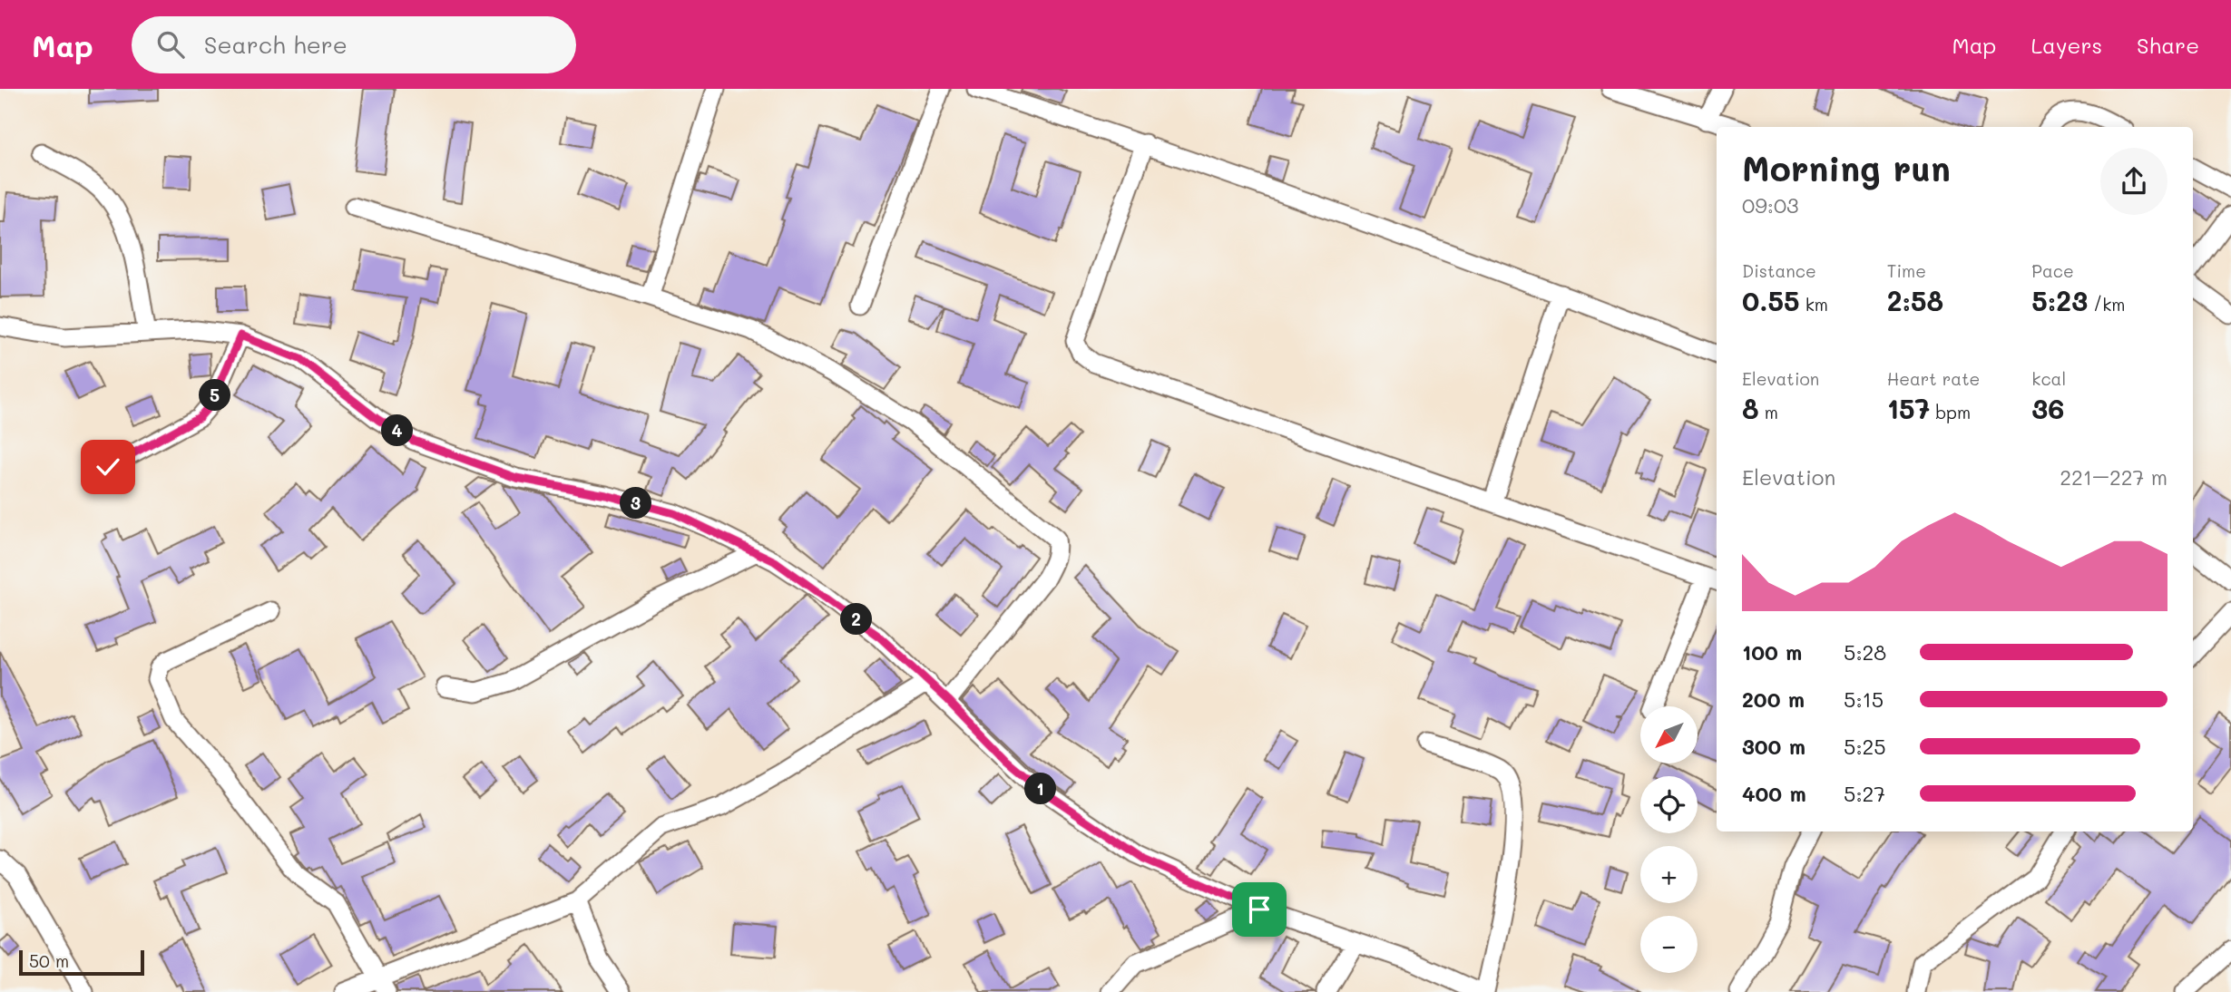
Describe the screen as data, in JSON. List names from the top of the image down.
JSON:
{
  "scale_bar": "50 m",
  "north": "bottom left",
  "page": {
    "header": "Map",
    "search": "Search here",
    "nav": ["Map", "Layers", "Share"],
    "heading": ["Morning run", "09:03"],
    "stats": [
      ["Distance", "0.55 km"],
      ["Time", "2:58"],
      ["Pace", "5:23 /km"],
      ["Elevation", "8 m"],
      ["Heart rate", "157 bpm"],
      ["kcal", "36"]
    ],
    "pins": [
      "5",
      "4",
      "3",
      "2",
      "1"
    ],
    "chart": ["Elevation", "221–227 m"],
    "list": [
      {
        "name": "100 m",
        "note": "5:28"
      },
      {
        "name": "200 m",
        "note": "5:15"
      },
      {
        "name": "300 m",
        "note": "5:25"
      },
      {
        "name": "400 m",
        "note": "5:27"
      }
    ],
    "map_buttons": ["+", "−"],
    "scale": "50 m"
  }
}
